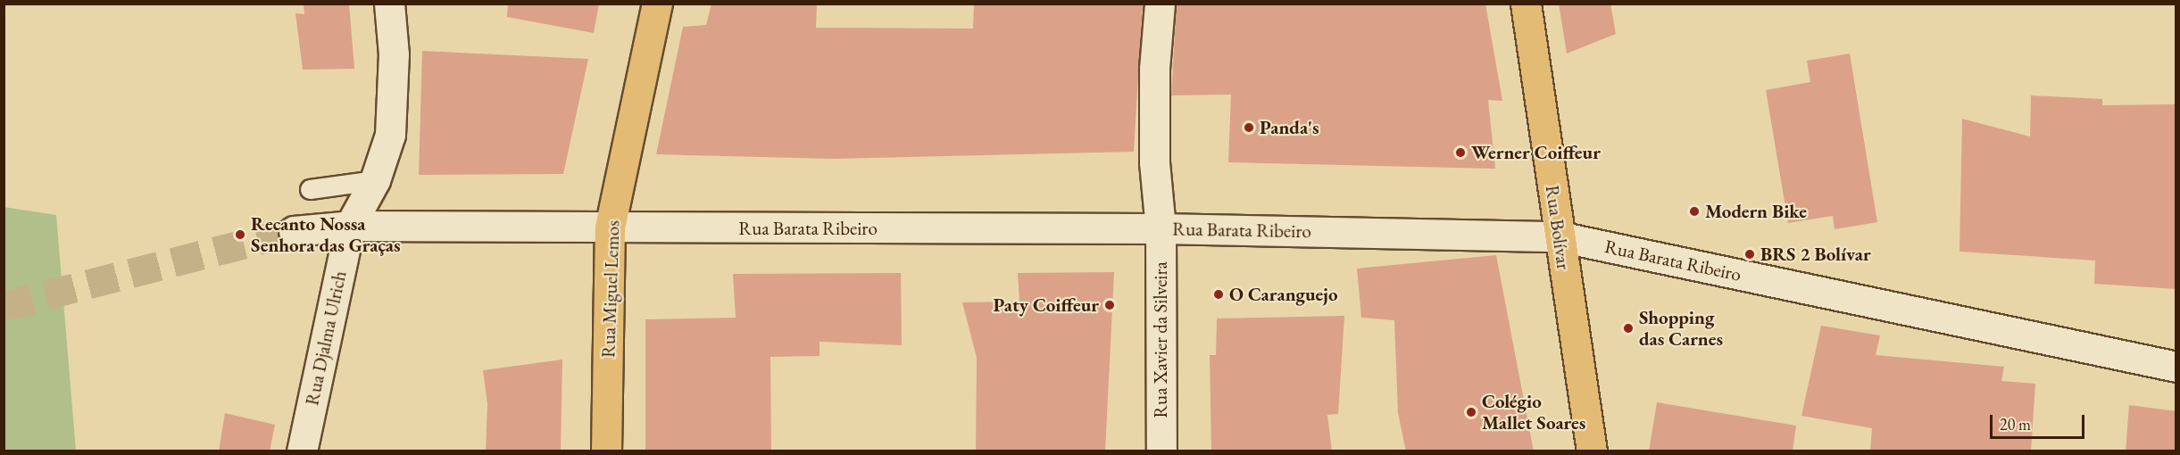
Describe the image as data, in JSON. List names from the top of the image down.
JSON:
{
  "streets": {
    "main road": [
      "Rua Bolívar",
      "Rua Barata Ribeiro",
      "Rua Miguel Lemos",
      "Rua Djalma Ulrich",
      "Rua Xavier da Silveira"
    ]
  },
  "crossings": [
    ["Rua Bolívar", "Rua Barata Ribeiro"],
    ["Rua Barata Ribeiro", "Rua Miguel Lemos"],
    ["Rua Barata Ribeiro", "Rua Djalma Ulrich"],
    ["Rua Barata Ribeiro", "Rua Xavier da Silveira"]
  ],
  "places": [
    "Panda's",
    "Werner Coiffeur",
    "Modern Bike",
    "Recanto Nossa Senhora das Graças",
    "BRS 2 Bolívar",
    "O Caranguejo",
    "Paty Coiffeur",
    "Shopping das Carnes",
    "Colégio Mallet Soares"
  ],
  "scale_bar": "20 m"
}
